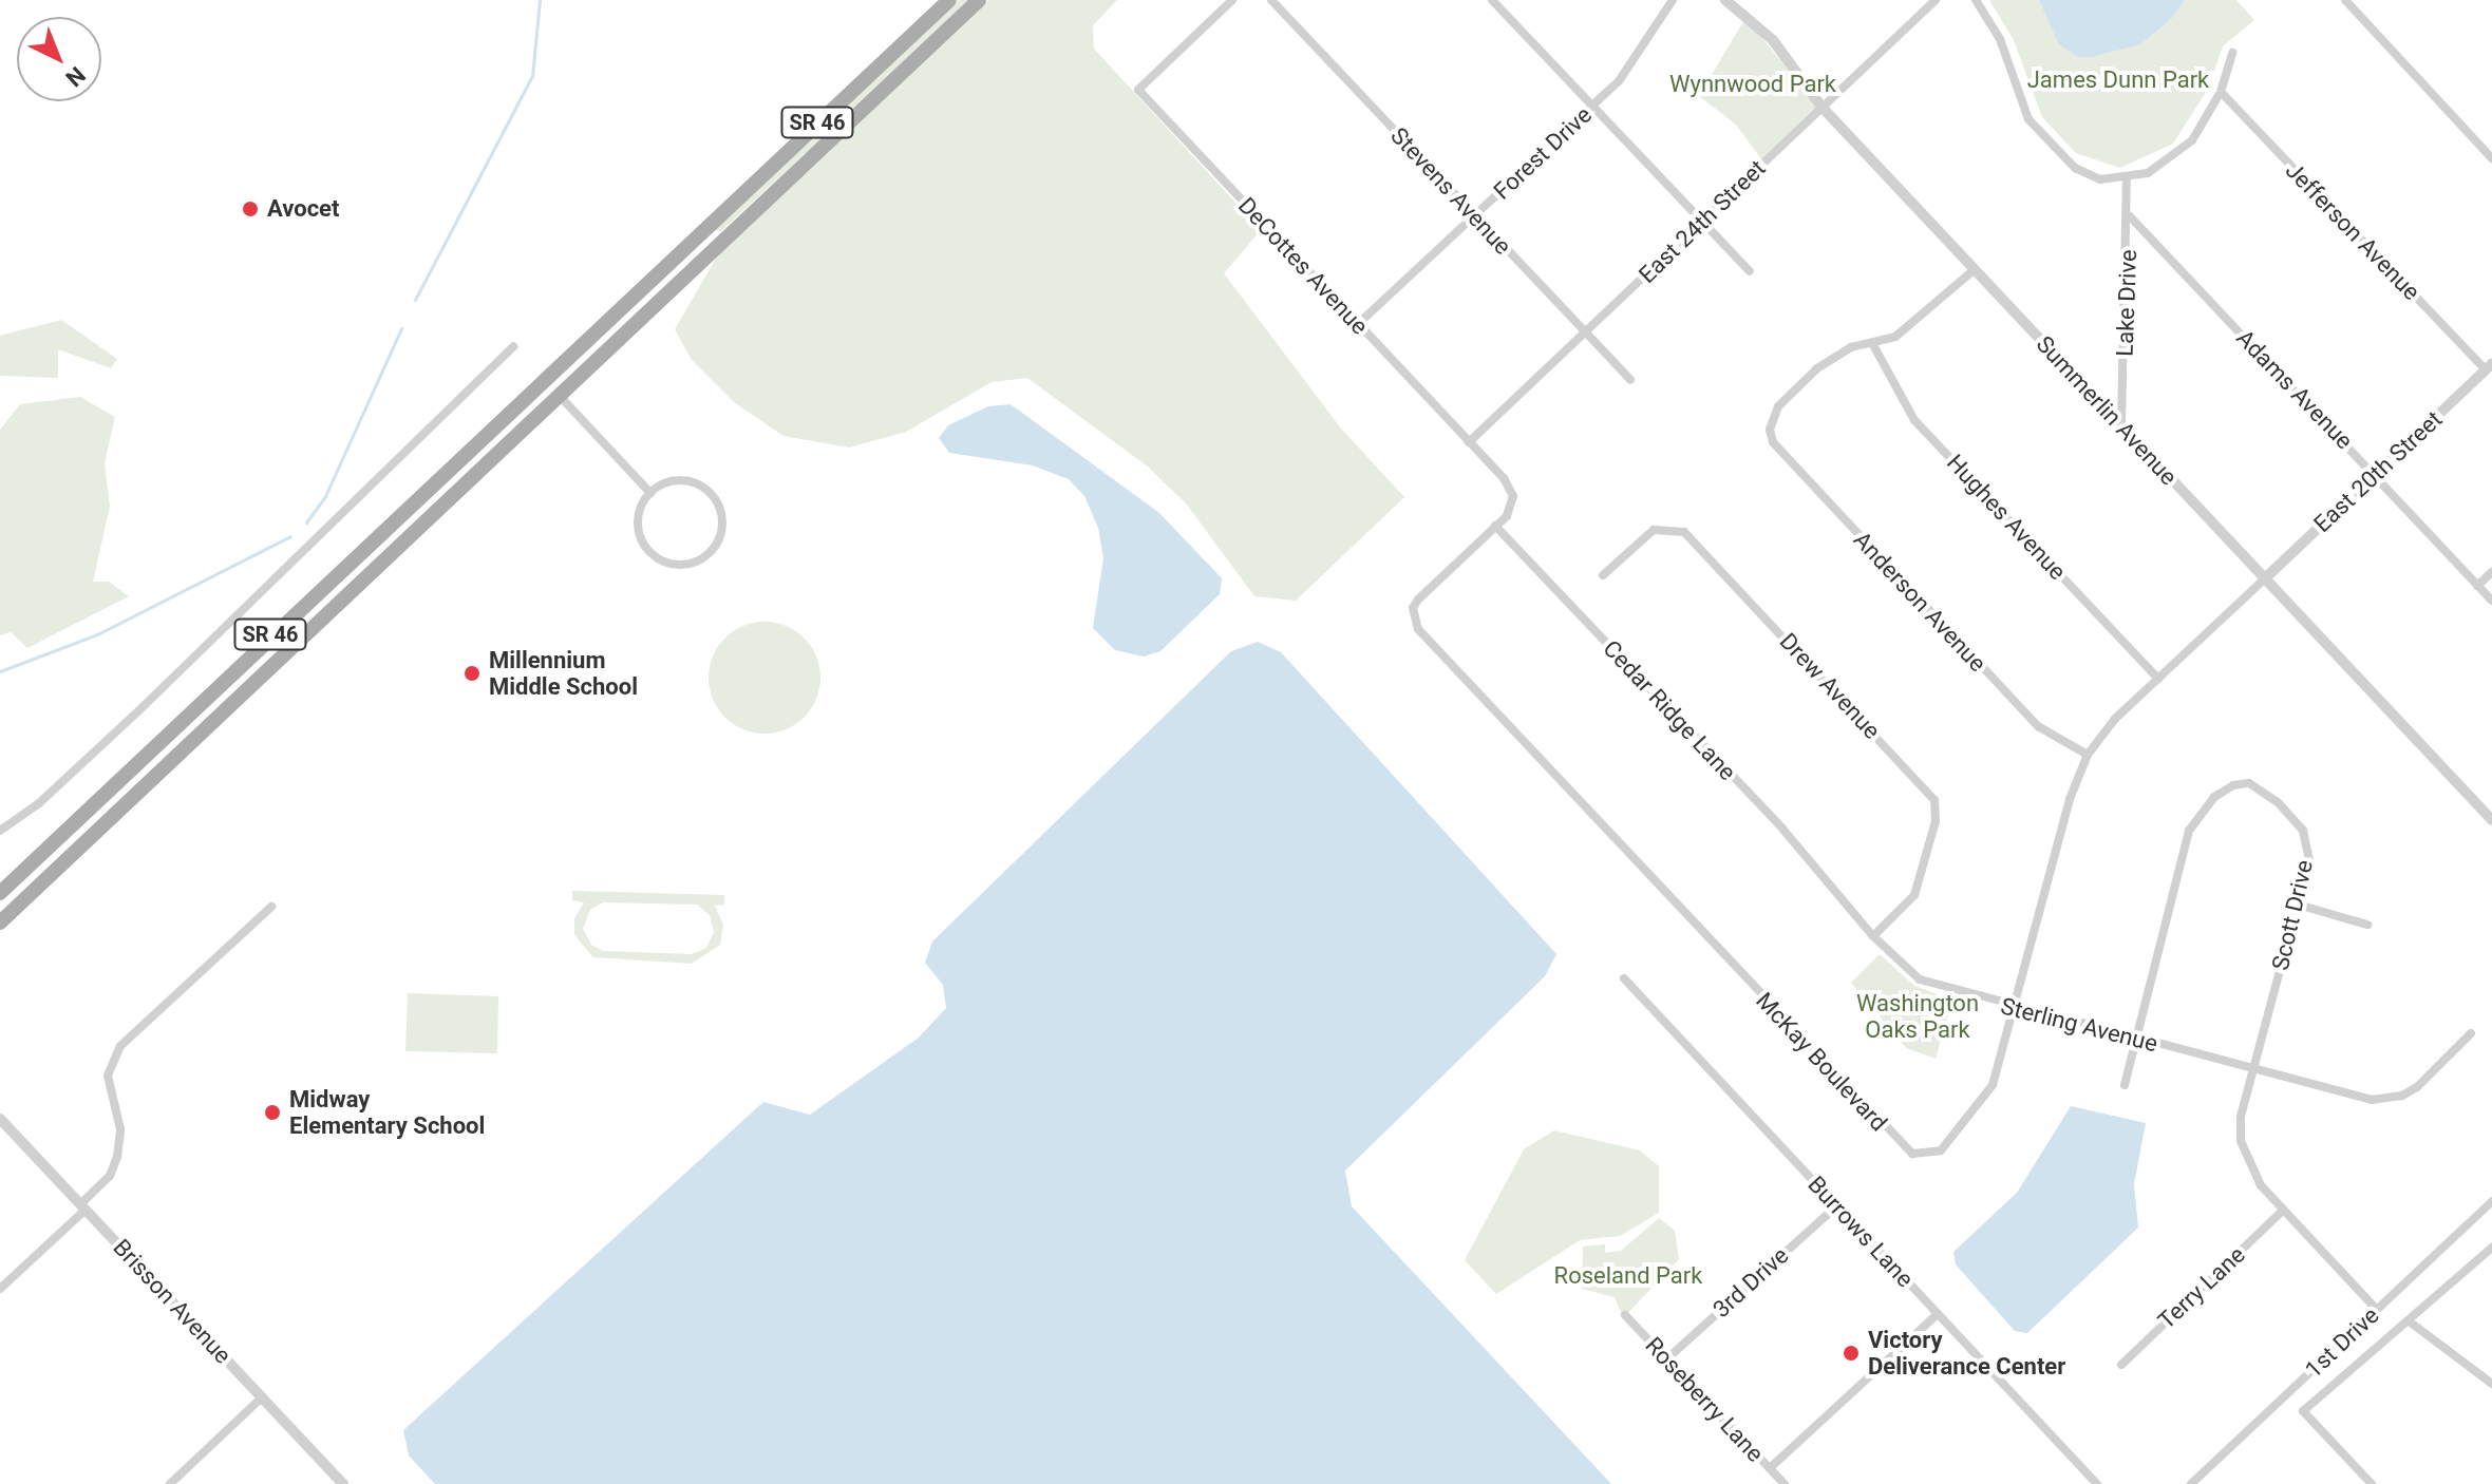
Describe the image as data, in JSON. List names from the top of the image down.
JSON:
{
  "streets": {
    "main road": ["SR 46"],
    "street": [
      "Forest Drive",
      "Stevens Avenue",
      "East 24th Street",
      "Jefferson Avenue",
      "DeCottes Avenue",
      "Lake Drive",
      "Adams Avenue",
      "Summerlin Avenue",
      "East 20th Street",
      "Hughes Avenue",
      "Anderson Avenue",
      "Drew Avenue",
      "Cedar Ridge Lane",
      "Scott Drive",
      "Sterling Avenue",
      "McKay Boulevard",
      "Burrows Lane",
      "3rd Drive",
      "Terry Lane",
      "Brisson Avenue",
      "1st Drive",
      "Roseberry Lane"
    ]
  },
  "crossings": [
    ["Forest Drive", "Stevens Avenue"],
    ["Forest Drive", "DeCottes Avenue"],
    ["Stevens Avenue", "East 24th Street"],
    ["East 24th Street", "DeCottes Avenue"],
    ["East 24th Street", "Summerlin Avenue"],
    ["East 24th Street", "McKay Boulevard"],
    ["Jefferson Avenue", "East 20th Street"],
    ["DeCottes Avenue", "McKay Boulevard"],
    ["Lake Drive", "Adams Avenue"],
    ["Lake Drive", "Summerlin Avenue"],
    ["Adams Avenue", "East 20th Street"],
    ["Summerlin Avenue", "East 20th Street"],
    ["Summerlin Avenue", "McKay Boulevard"],
    ["East 20th Street", "McKay Boulevard"],
    ["Hughes Avenue", "Anderson Avenue"],
    ["Hughes Avenue", "McKay Boulevard"],
    ["Anderson Avenue", "McKay Boulevard"],
    ["Drew Avenue", "Sterling Avenue"],
    ["Cedar Ridge Lane", "Sterling Avenue"],
    ["Cedar Ridge Lane", "McKay Boulevard"],
    ["Scott Drive", "Sterling Avenue"],
    ["Scott Drive", "Terry Lane"],
    ["Scott Drive", "1st Drive"],
    ["Sterling Avenue", "McKay Boulevard"],
    ["Burrows Lane", "3rd Drive"],
    ["3rd Drive", "Roseberry Lane"]
  ],
  "parks": [
    "James Dunn Park",
    "Wynnwood Park",
    "Washington Oaks Park",
    "Roseland Park"
  ],
  "places": [
    "Avocet",
    "Millennium Middle School",
    "Midway Elementary School",
    "Victory Deliverance Center"
  ],
  "north": "bottom right"
}
